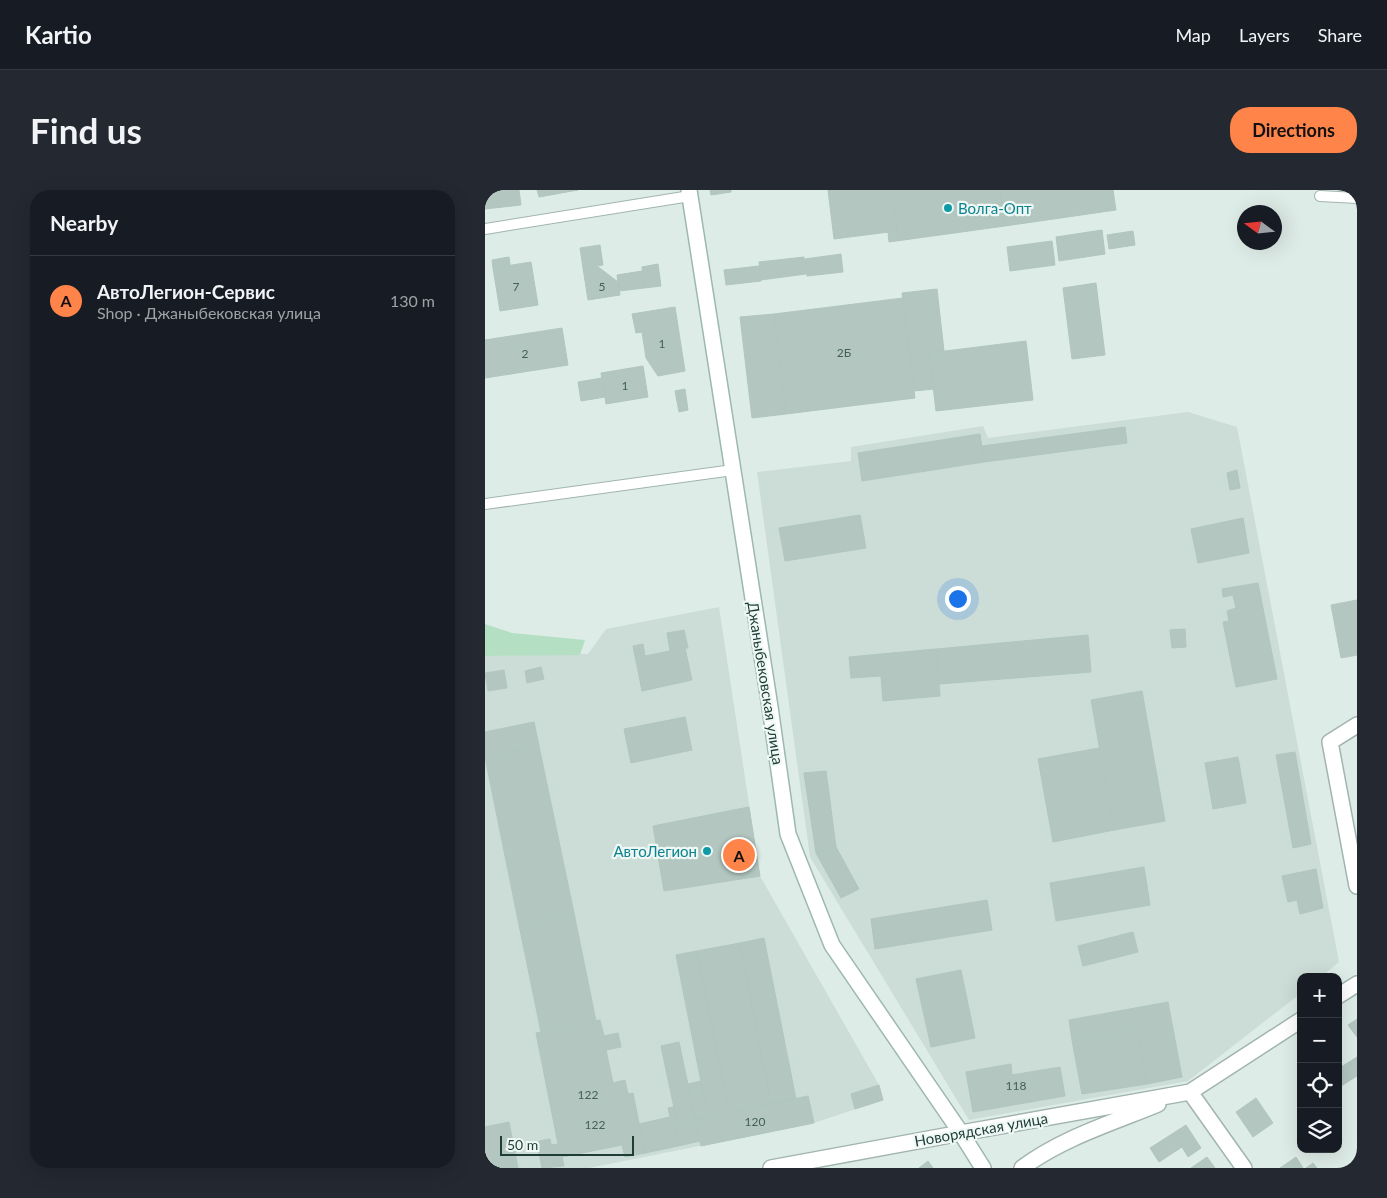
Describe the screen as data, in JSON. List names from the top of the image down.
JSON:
{
  "streets": {
    "street": ["Джаныбековская улица", "Новорядская улица"]
  },
  "crossings": [
    ["Джаныбековская улица", "Новорядская улица"]
  ],
  "places": ["Волга-Опт", "АвтоЛегион"],
  "house_numbers": [
    "7",
    "5",
    "1",
    "2Б",
    "2",
    "1",
    "118",
    "122",
    "120",
    "122"
  ],
  "scale_bar": "50 m",
  "north": "left",
  "page": {
    "header": "Kartio",
    "nav": ["Map", "Layers", "Share"],
    "buttons": "Directions",
    "title": "Find us",
    "heading": "Nearby",
    "list": [
      {
        "mark": "A",
        "name": "АвтоЛегион-Сервис",
        "note": "Shop · Джаныбековская улица",
        "value": "130 m"
      }
    ],
    "pins": "A",
    "map_buttons": ["+", "−"],
    "scale": "50 m"
  }
}
